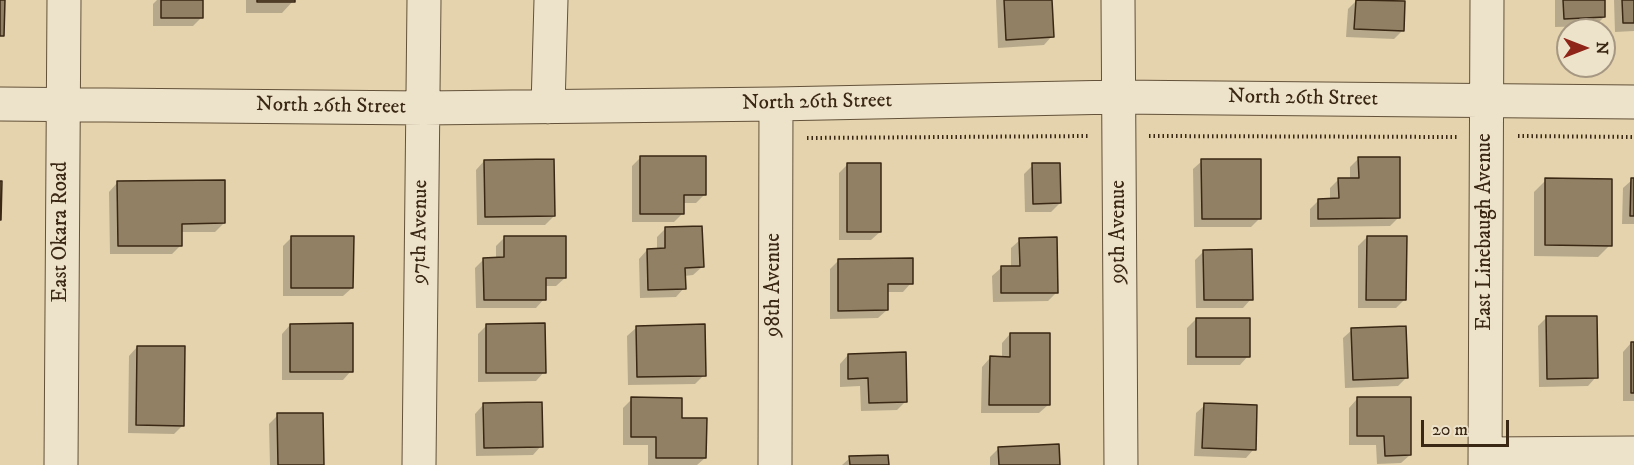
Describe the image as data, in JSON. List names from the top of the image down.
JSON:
{
  "streets": {
    "street": [
      "North 26th Street",
      "East Okara Road",
      "97th Avenue",
      "99th Avenue",
      "East Linebaugh Avenue",
      "98th Avenue"
    ]
  },
  "crossings": [
    ["North 26th Street", "East Okara Road"],
    ["North 26th Street", "97th Avenue"],
    ["North 26th Street", "99th Avenue"],
    ["North 26th Street", "East Linebaugh Avenue"],
    ["North 26th Street", "98th Avenue"]
  ],
  "scale_bar": "20 m",
  "north": "right"
}
